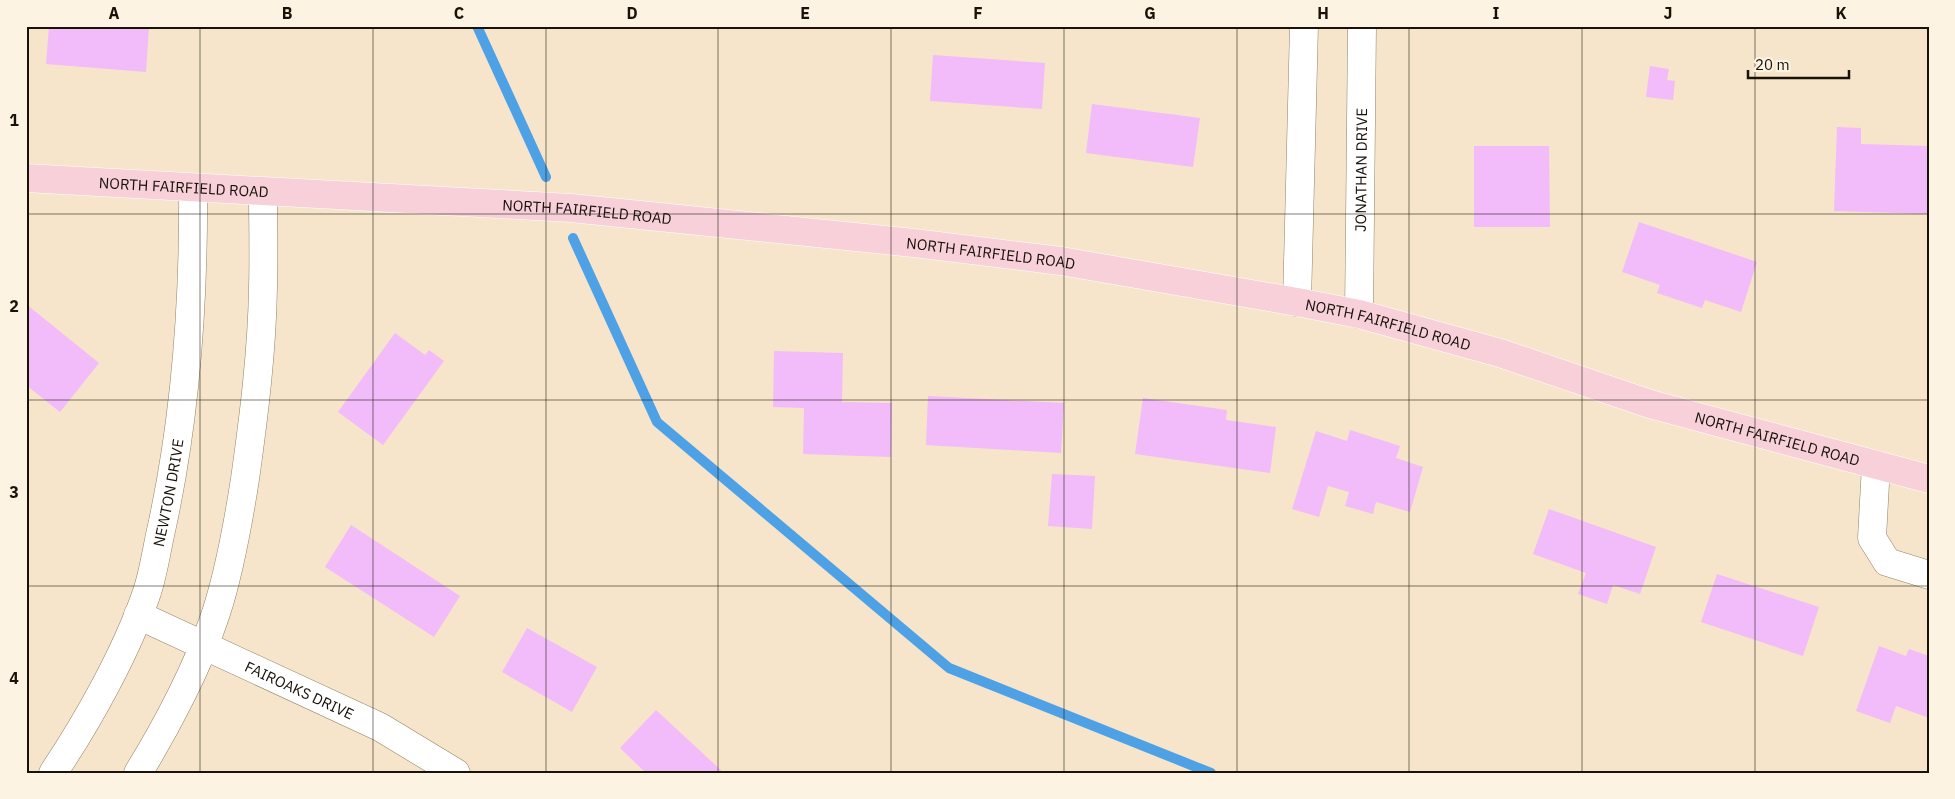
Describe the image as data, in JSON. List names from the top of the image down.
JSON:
{
  "streets": {
    "main road": ["NORTH FAIRFIELD ROAD"],
    "street": ["JONATHAN DRIVE", "NEWTON DRIVE", "FAIROAKS DRIVE"]
  },
  "crossings": [
    ["JONATHAN DRIVE", "NORTH FAIRFIELD ROAD"],
    ["NORTH FAIRFIELD ROAD", "NEWTON DRIVE"],
    ["NEWTON DRIVE", "FAIROAKS DRIVE"]
  ],
  "scale_bar": "20 m",
  "grid": {
    "columns": [
      "A",
      "B",
      "C",
      "D",
      "E",
      "F",
      "G",
      "H",
      "I",
      "J",
      "K"
    ],
    "rows": [
      "1",
      "2",
      "3",
      "4"
    ]
  }
}
